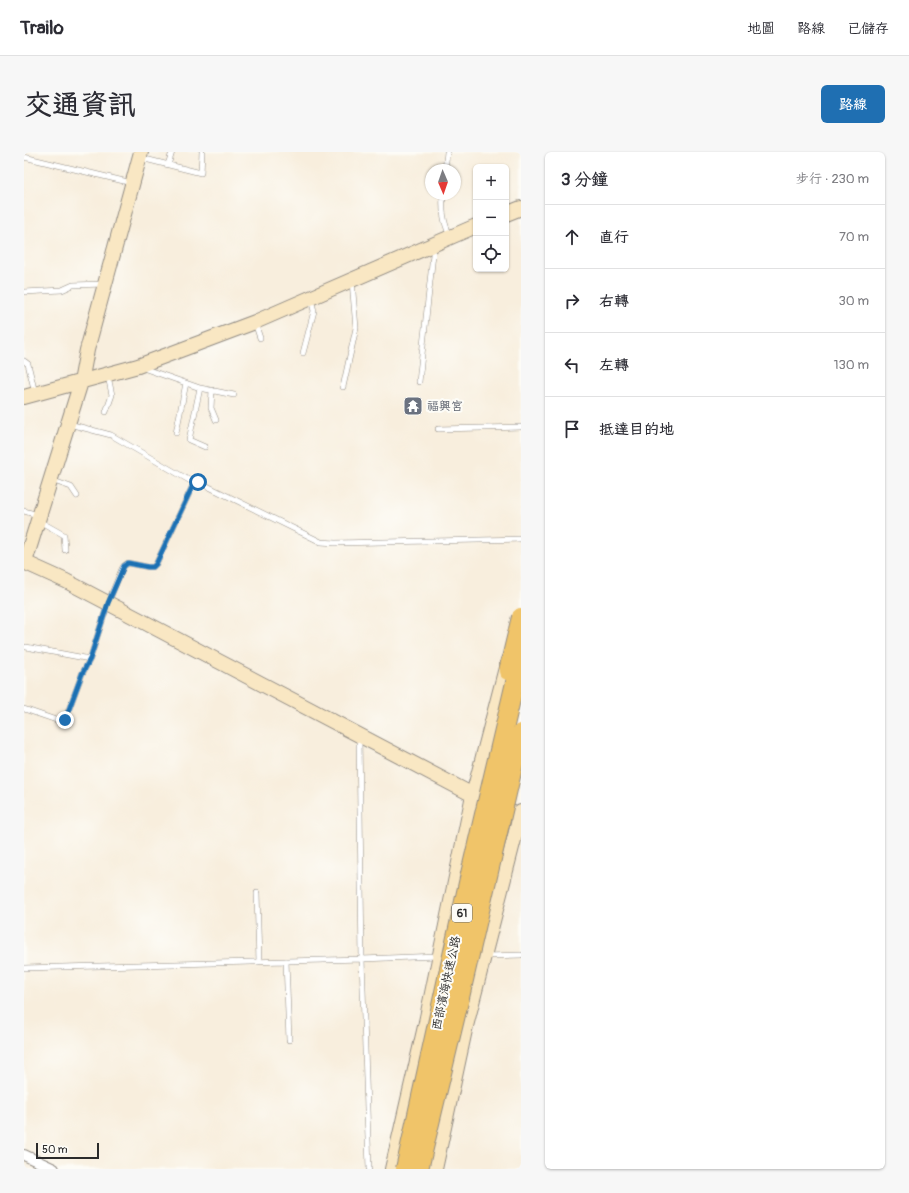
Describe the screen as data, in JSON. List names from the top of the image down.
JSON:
{
  "streets": {
    "highway": ["61", "西部濱海快速公路"]
  },
  "places": {
    "temple": ["福興宮"]
  },
  "scale_bar": "50 m",
  "north": "bottom",
  "page": {
    "header": "Trailo",
    "nav": ["地圖", "路線", "已儲存"],
    "title": "交通資訊",
    "buttons": "路線",
    "heading": ["3 分鐘", "步行 · 230 m"],
    "map_buttons": ["+", "−"],
    "list": [
      ["直行", "70 m"],
      ["右轉", "30 m"],
      ["左轉", "130 m"],
      "抵達目的地"
    ],
    "scale": "50 m"
  }
}
